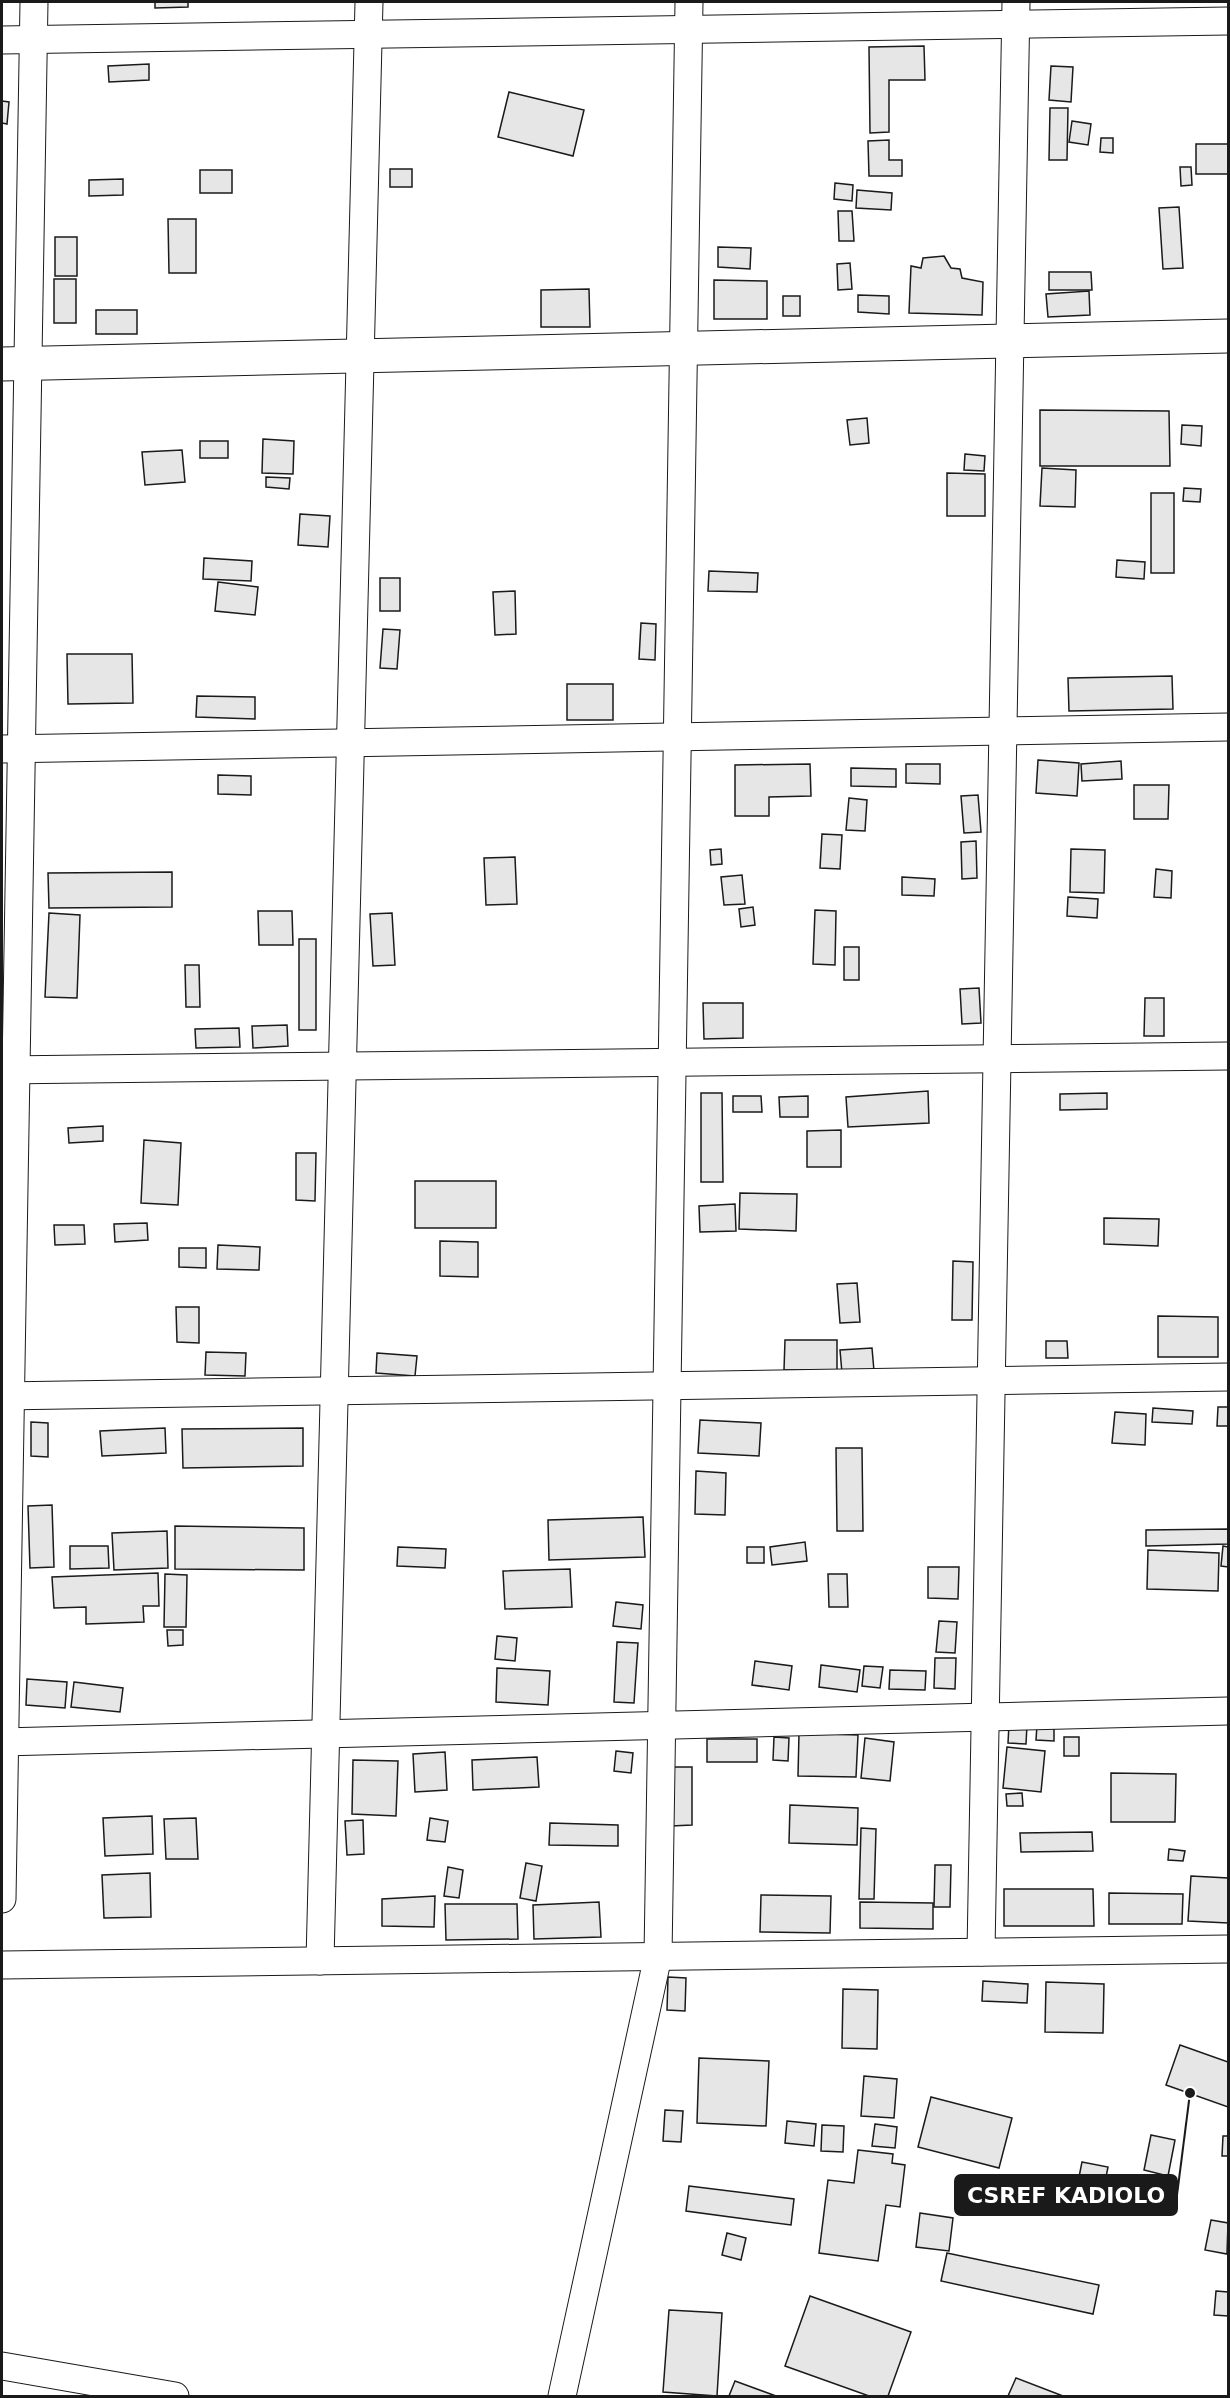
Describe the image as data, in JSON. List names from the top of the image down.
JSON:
{
  "places": ["CSREF KADIOLO"]
}
